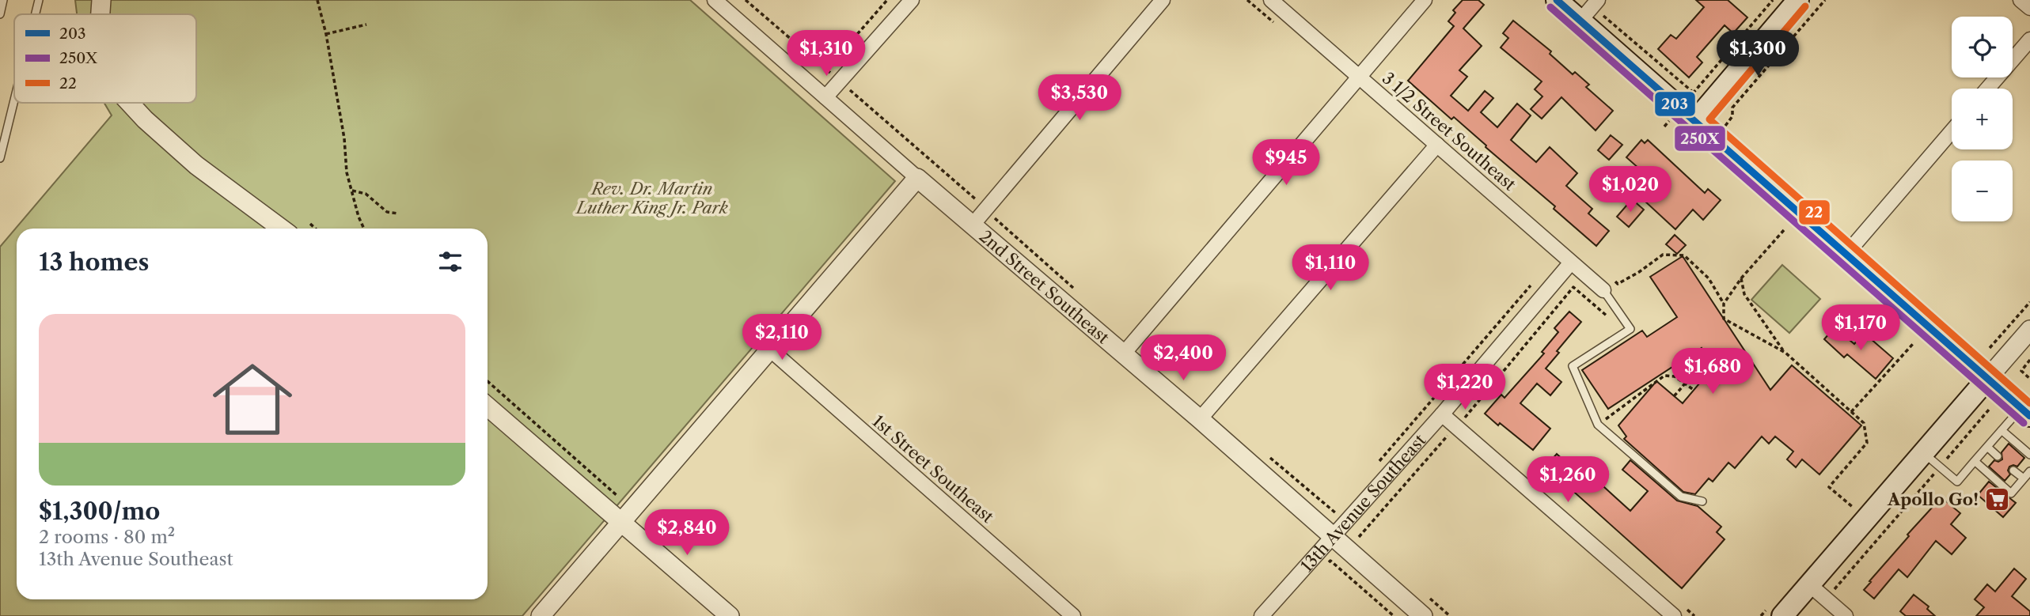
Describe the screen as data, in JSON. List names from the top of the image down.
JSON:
{
  "streets": {
    "street": [
      "3 1/2 Street Southeast",
      "2nd Street Southeast",
      "1st Street Southeast",
      "13th Avenue Southeast"
    ]
  },
  "crossings": [
    ["3 1/2 Street Southeast", "13th Avenue Southeast"],
    ["2nd Street Southeast", "13th Avenue Southeast"]
  ],
  "parks": ["Rev. Dr. Martin Luther King Jr. Park"],
  "places": {
    "supermarket": ["Apollo Go!"]
  },
  "lines": ["transit line 203", "transit line 22", "transit line 250X"],
  "legend": ["203", "250X", "22"],
  "page": {
    "map_buttons": ["+", "−"],
    "price": [
      "$1,310",
      "$1,300",
      "$3,530",
      "$945",
      "$1,020",
      "$1,110",
      "$1,170",
      "$2,110",
      "$2,400",
      "$1,680",
      "$1,220",
      "$1,260",
      "$2,840"
    ],
    "heading": "13 homes",
    "list": [
      {
        "name": "$1,300/mo",
        "note": "2 rooms · 80 m² · 13th Avenue Southeast"
      }
    ]
  }
}
